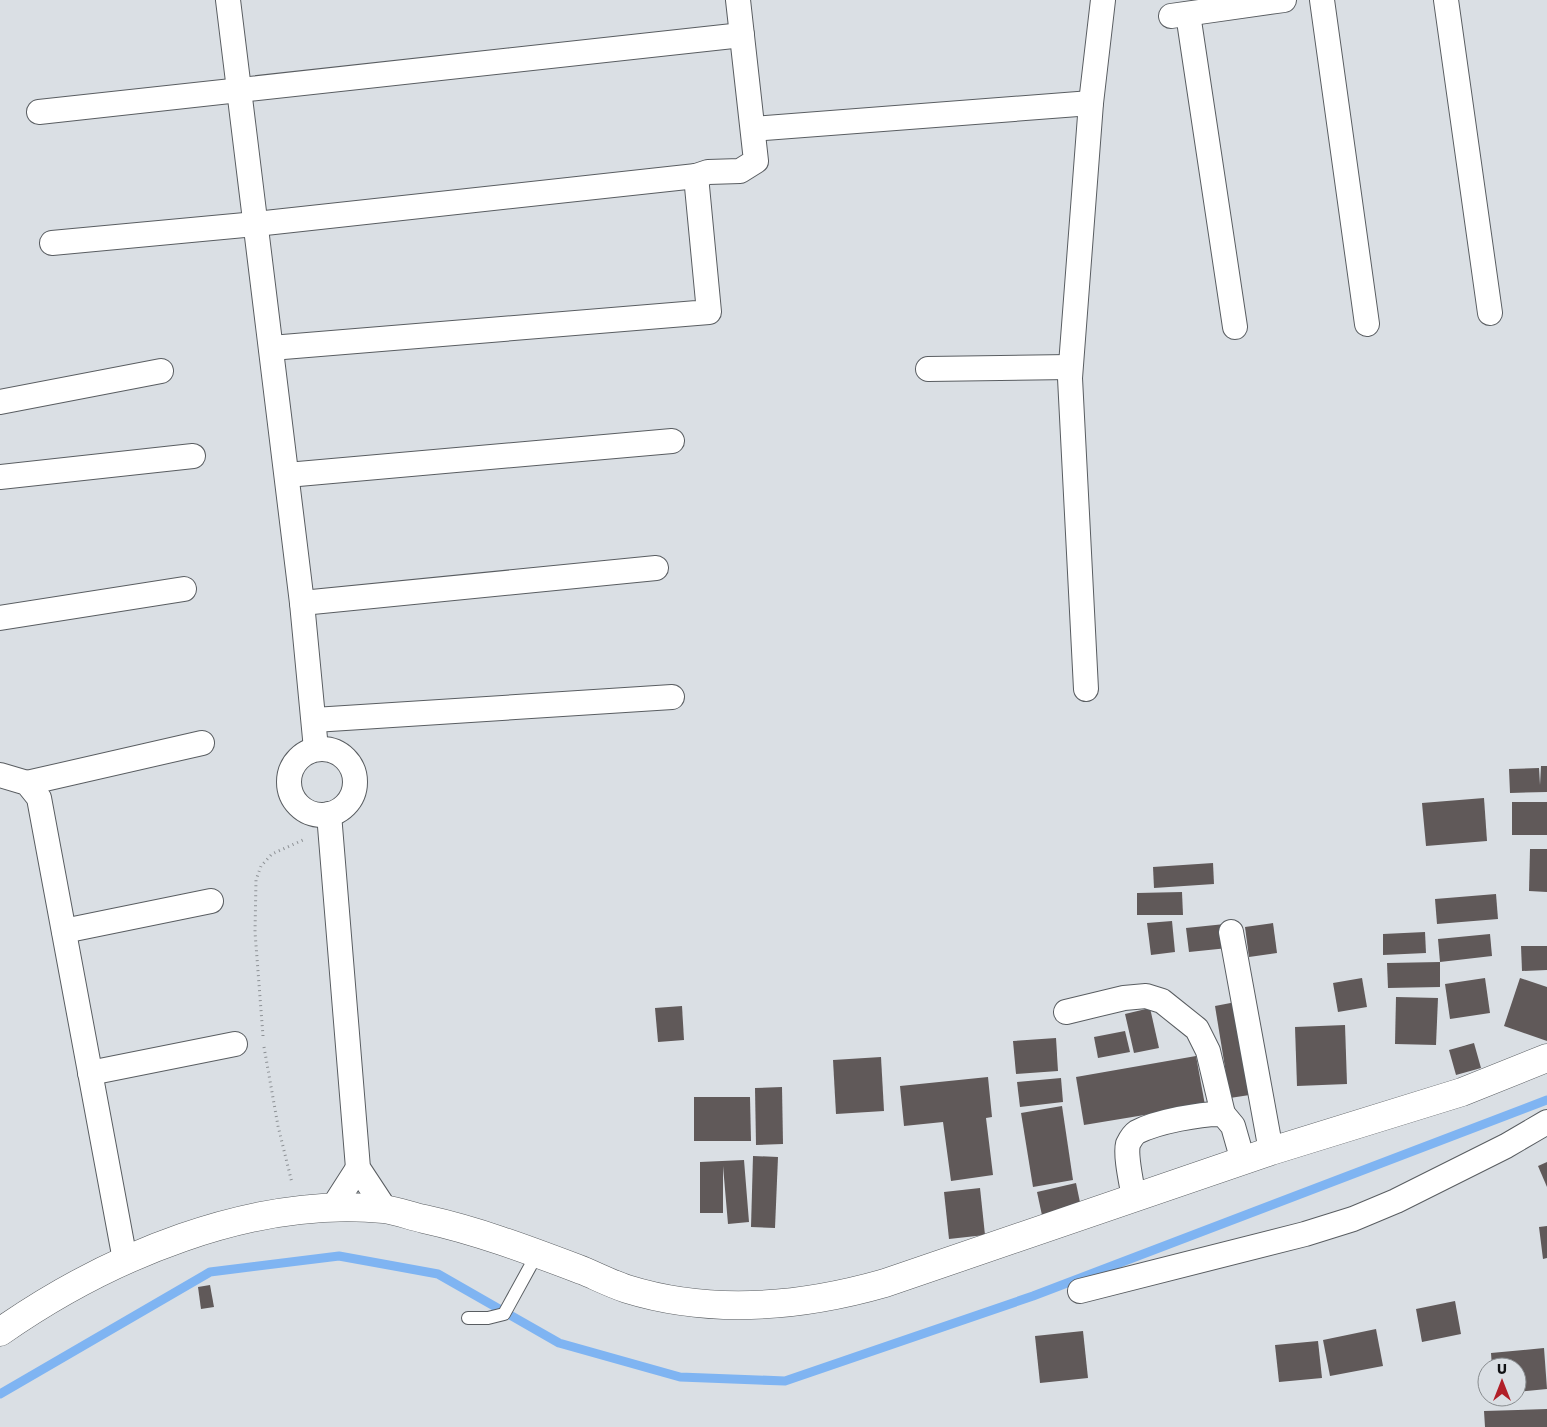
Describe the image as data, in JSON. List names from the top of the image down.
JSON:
{
  "north": "top"
}
